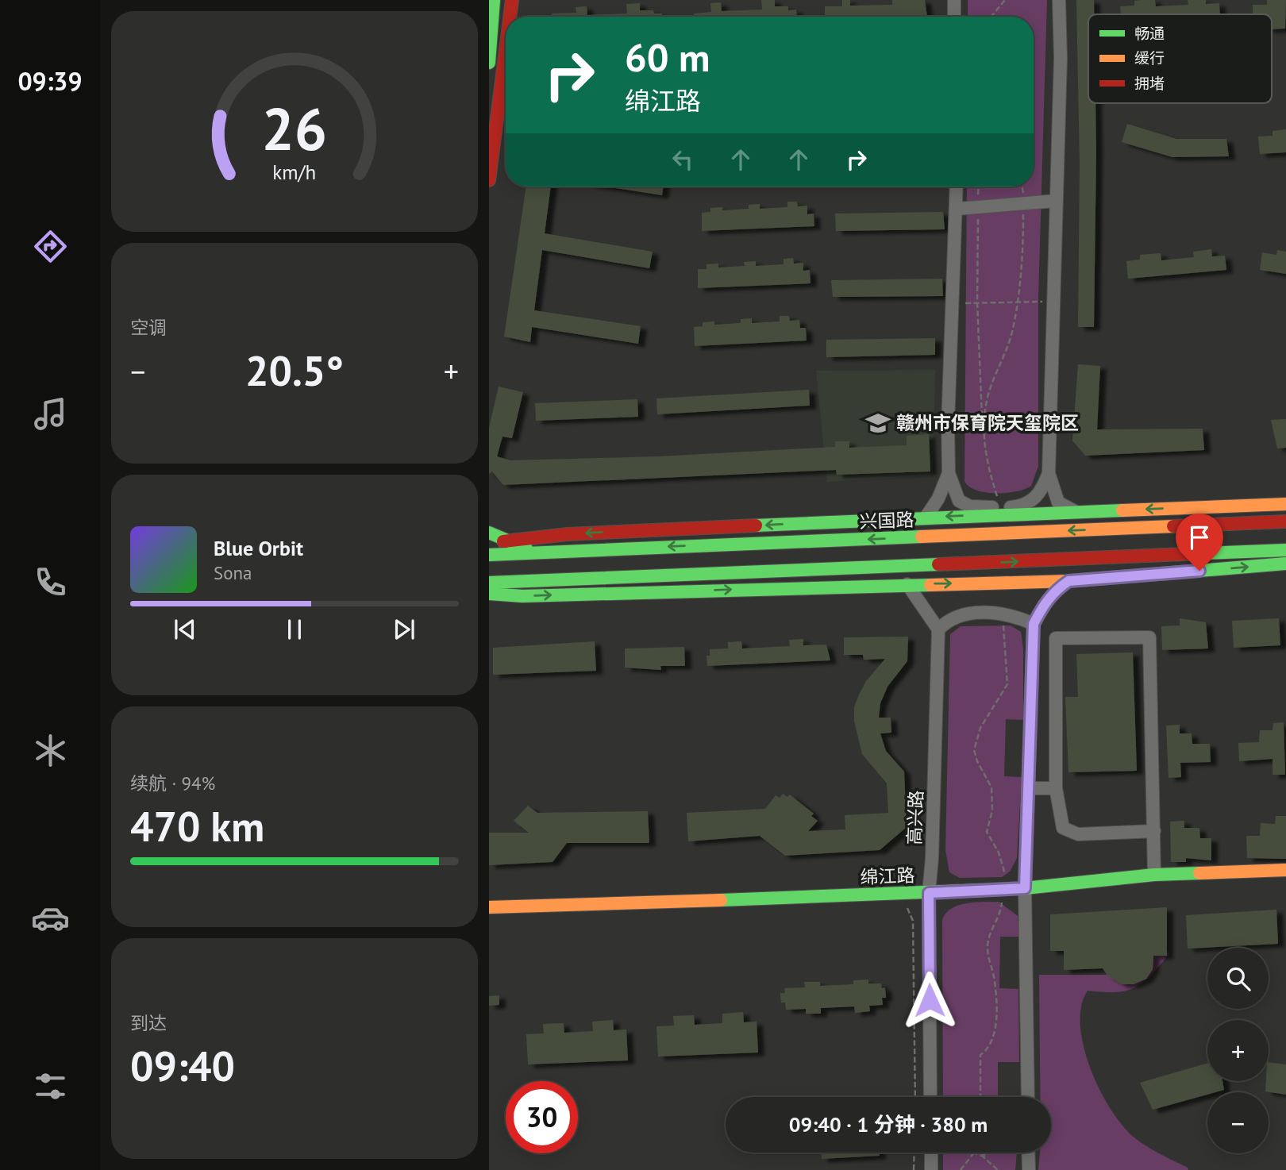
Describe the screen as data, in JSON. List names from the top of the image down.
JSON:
{
  "streets": {
    "street": ["兴国路", "高兴路", "绵江路"]
  },
  "crossings": [
    ["高兴路", "绵江路"]
  ],
  "places": {
    "school or university": ["赣州市保育院天玺院区"]
  },
  "legend": ["畅通", "缓行", "拥堵"],
  "page": {
    "tabs": "09:39",
    "turn": ["60 m", "绵江路"],
    "tile": [
      "空调",
      ["续航 · 94%", "470 km"],
      ["到达", "09:40"]
    ],
    "heat": ["−", "20.5°", "+"],
    "song": ["Blue Orbit", "Sona"],
    "map_buttons": ["+", "−"],
    "limit": "30",
    "trip": "09:40 · 1 分钟 · 380 m",
    "gauge": ["26", "km/h"]
  }
}
